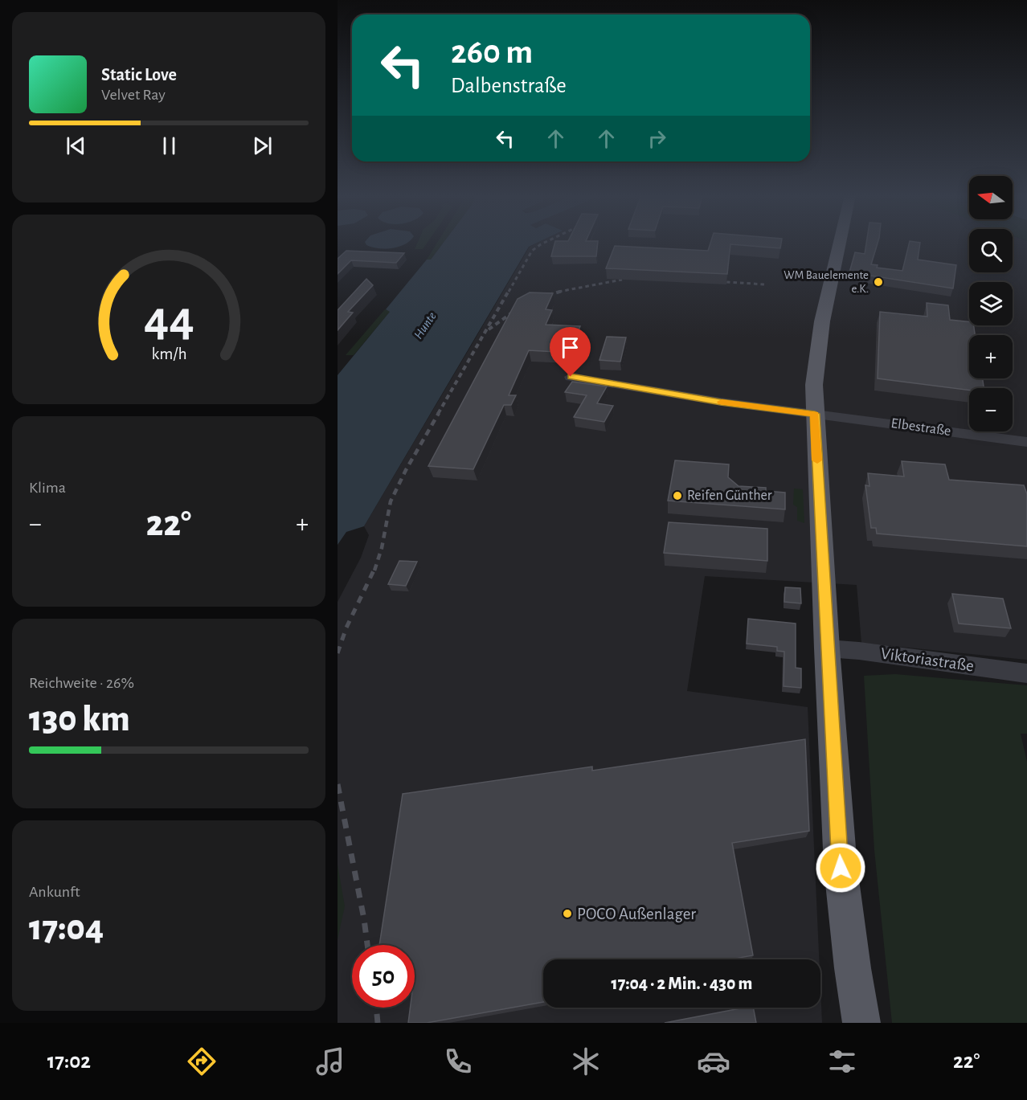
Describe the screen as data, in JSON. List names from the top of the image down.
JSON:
{
  "streets": {
    "street": ["Elbestraße", "Viktoriastraße"]
  },
  "water": ["Hunte"],
  "places": ["WM Bauelemente e.K.", "Reifen Günther", "POCO Außenlager"],
  "north": "left",
  "page": {
    "turn": ["260 m", "Dalbenstraße"],
    "song": ["Static Love", "Velvet Ray"],
    "map_buttons": ["+", "−"],
    "tile": [
      "Klima",
      ["Reichweite · 26%", "130 km"],
      ["Ankunft", "17:04"]
    ],
    "heat": ["−", "22°", "+"],
    "limit": "50",
    "trip": "17:04 · 2 Min. · 430 m",
    "tabs": ["17:02", "22°"],
    "gauge": ["44", "km/h"]
  }
}
